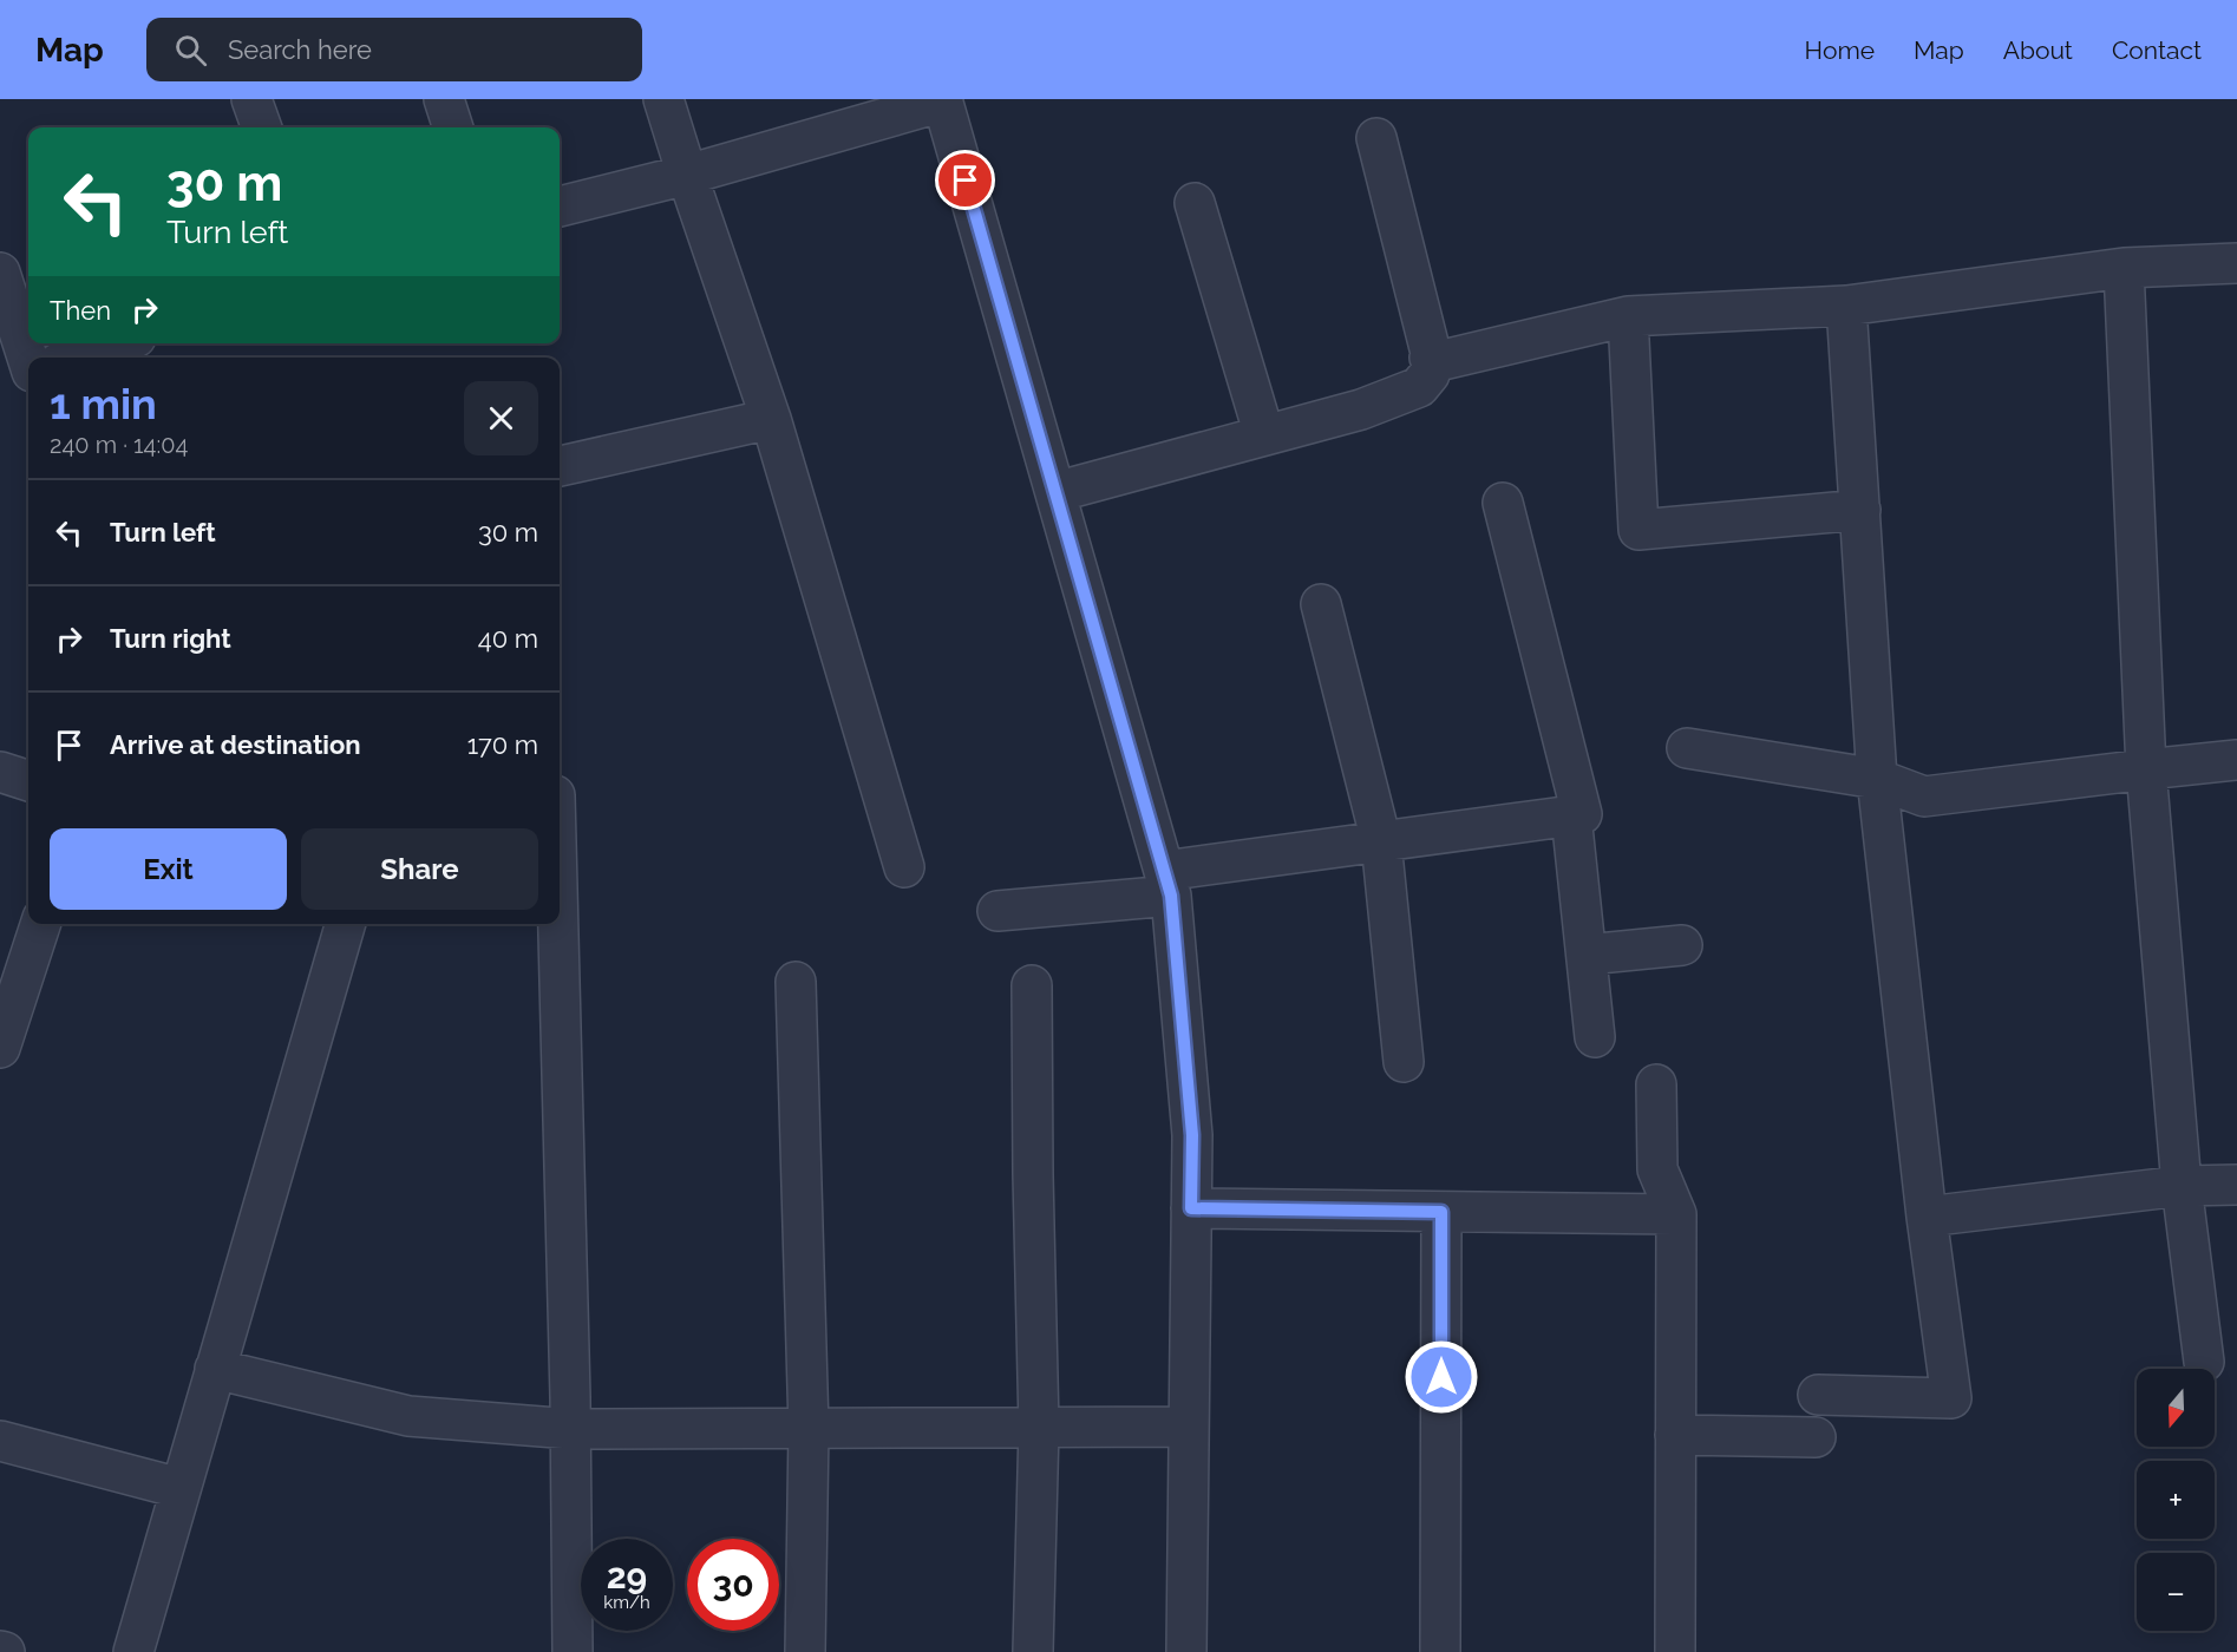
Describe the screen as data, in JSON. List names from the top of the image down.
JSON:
{
  "north": "bottom",
  "page": {
    "header": "Map",
    "search": "Search here",
    "nav": [
      "Home",
      "Map",
      "About",
      "Contact"
    ],
    "turn": ["30 m", "Turn left"],
    "then": "Then",
    "heading": ["1 min", "240 m · 14:04"],
    "list": [
      {
        "name": "Turn left",
        "value": "30 m"
      },
      {
        "name": "Turn right",
        "value": "40 m"
      },
      {
        "name": "Arrive at destination",
        "value": "170 m"
      }
    ],
    "buttons": ["Exit", "Share"],
    "map_buttons": ["+", "−"],
    "speed": "29 km/h",
    "limit": "30"
  }
}
